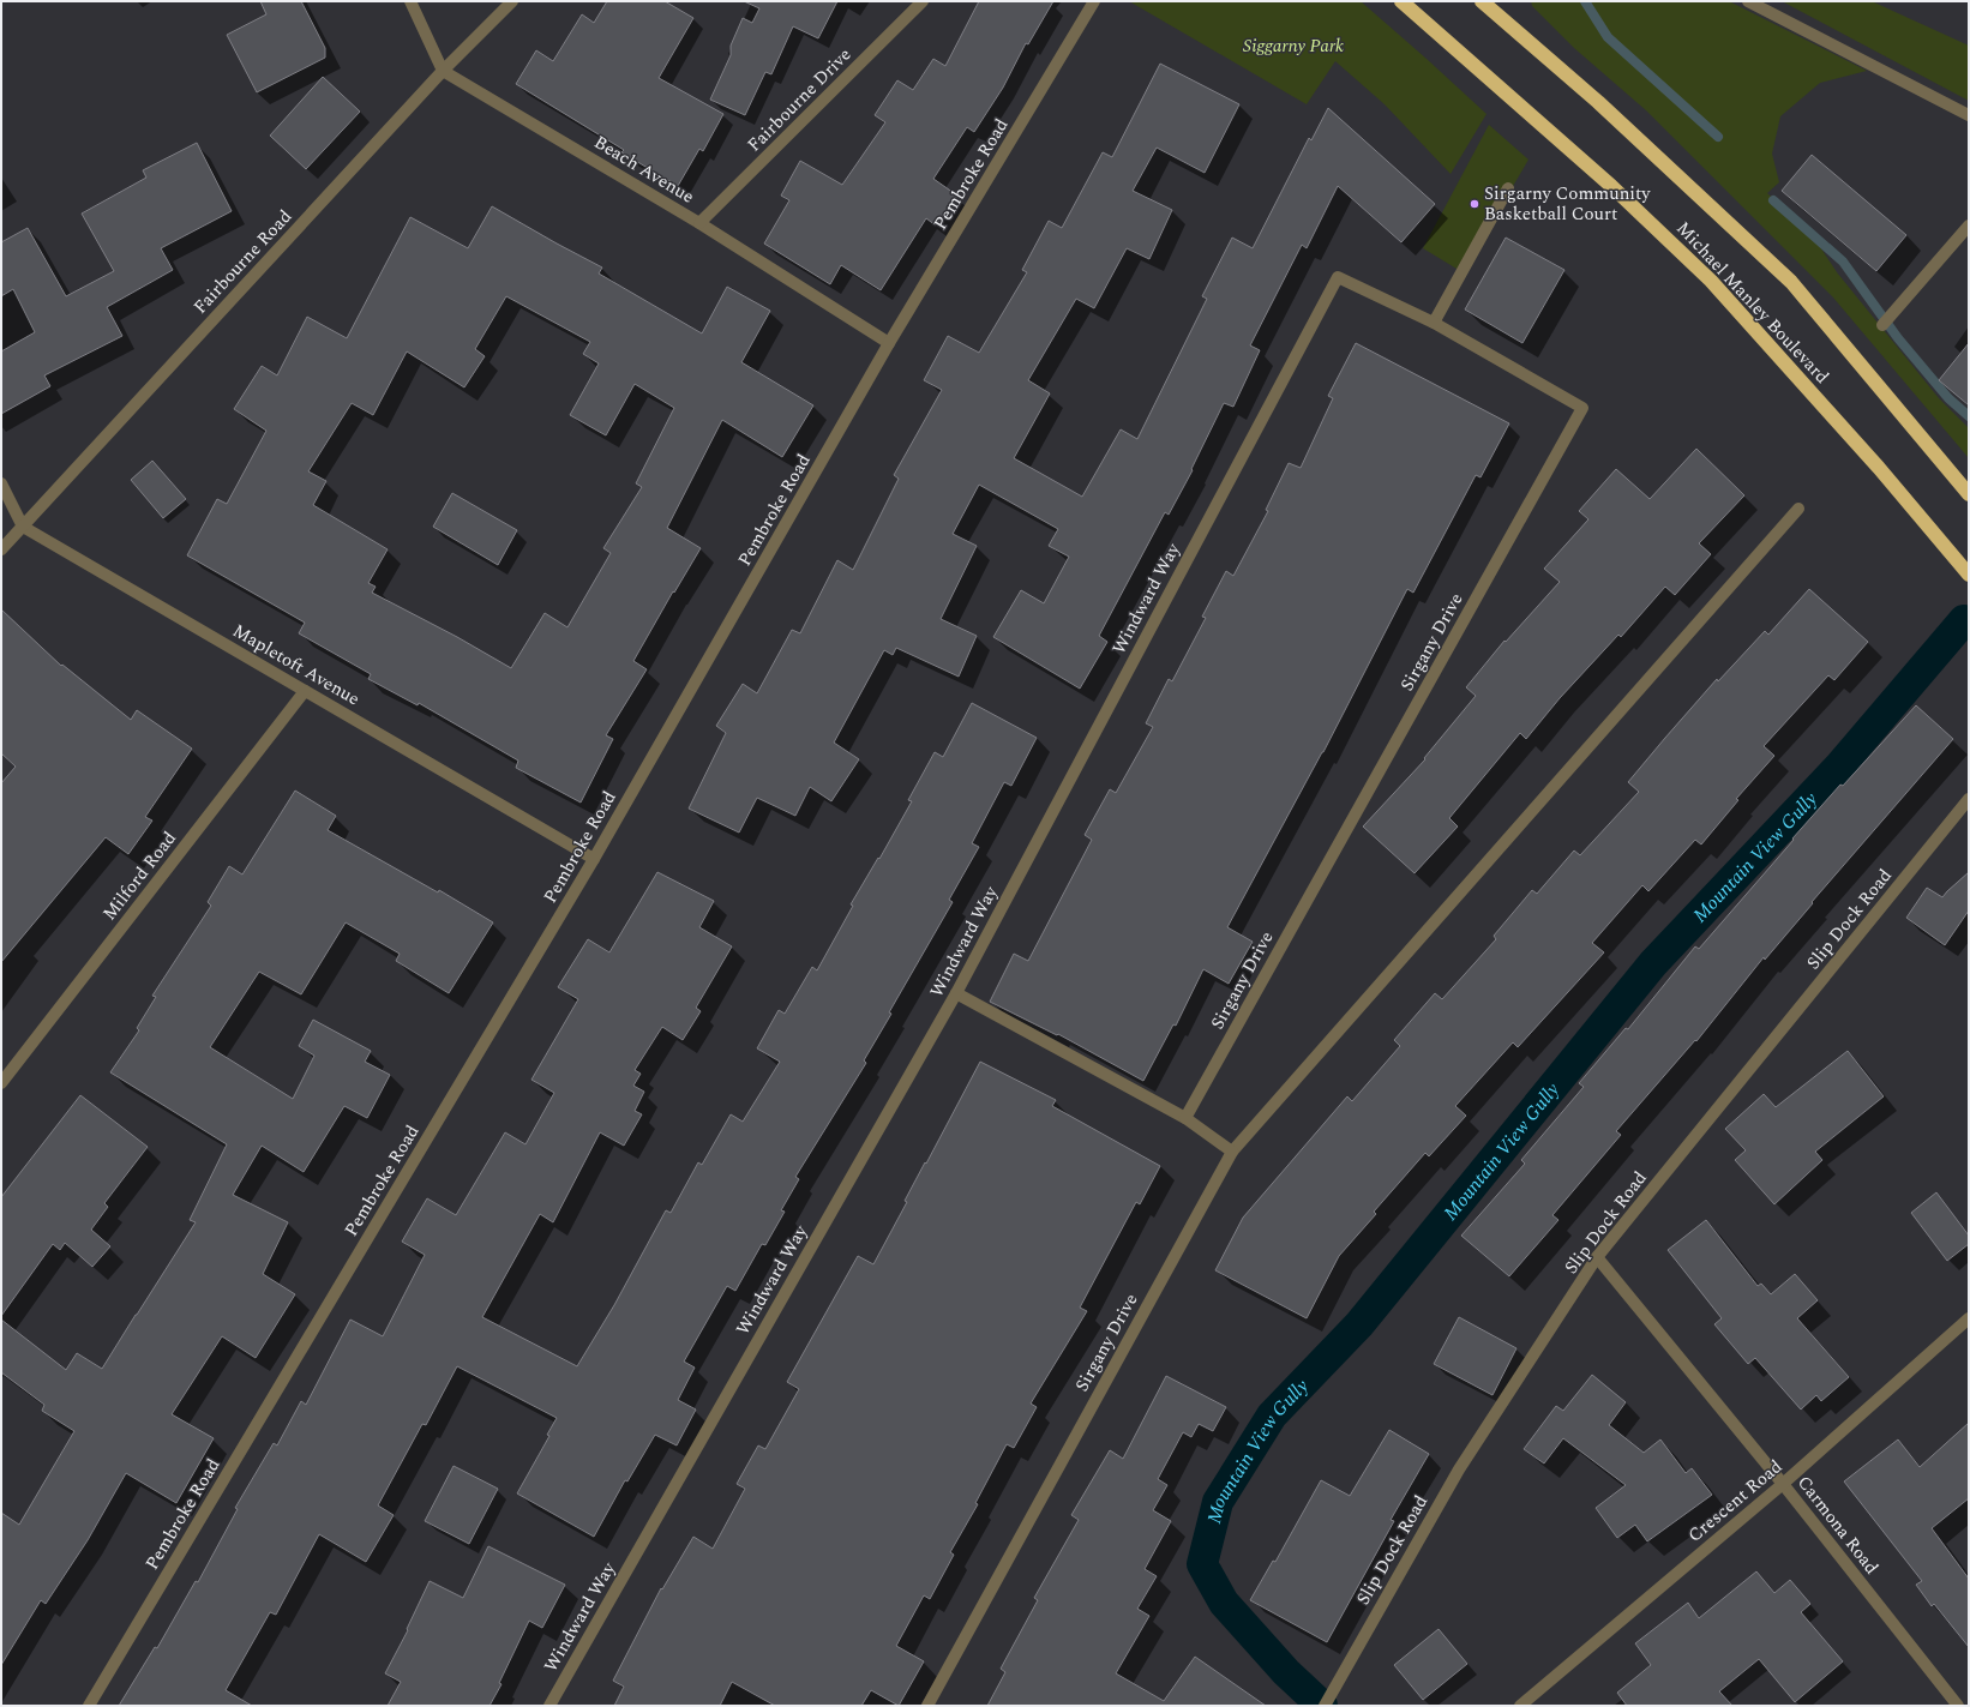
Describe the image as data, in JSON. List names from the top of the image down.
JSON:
{
  "streets": {
    "highway": ["Michael Manley Boulevard"],
    "street": [
      "Fairbourne Drive",
      "Beach Avenue",
      "Pembroke Road",
      "Fairbourne Road",
      "Windward Way",
      "Sirgany Drive",
      "Mapletoft Avenue",
      "Milford Road",
      "Slip Dock Road",
      "Crescent Road",
      "Carmona Road"
    ]
  },
  "crossings": [
    ["Fairbourne Drive", "Beach Avenue"],
    ["Beach Avenue", "Pembroke Road"],
    ["Beach Avenue", "Fairbourne Road"],
    ["Pembroke Road", "Mapletoft Avenue"],
    ["Fairbourne Road", "Mapletoft Avenue"],
    ["Windward Way", "Sirgany Drive"],
    ["Mapletoft Avenue", "Milford Road"],
    ["Slip Dock Road", "Carmona Road"],
    ["Crescent Road", "Carmona Road"]
  ],
  "water": ["Mountain View Gully"],
  "parks": ["Siggarny Park"],
  "places": ["Sirgarny Community Basketball Court"]
}
